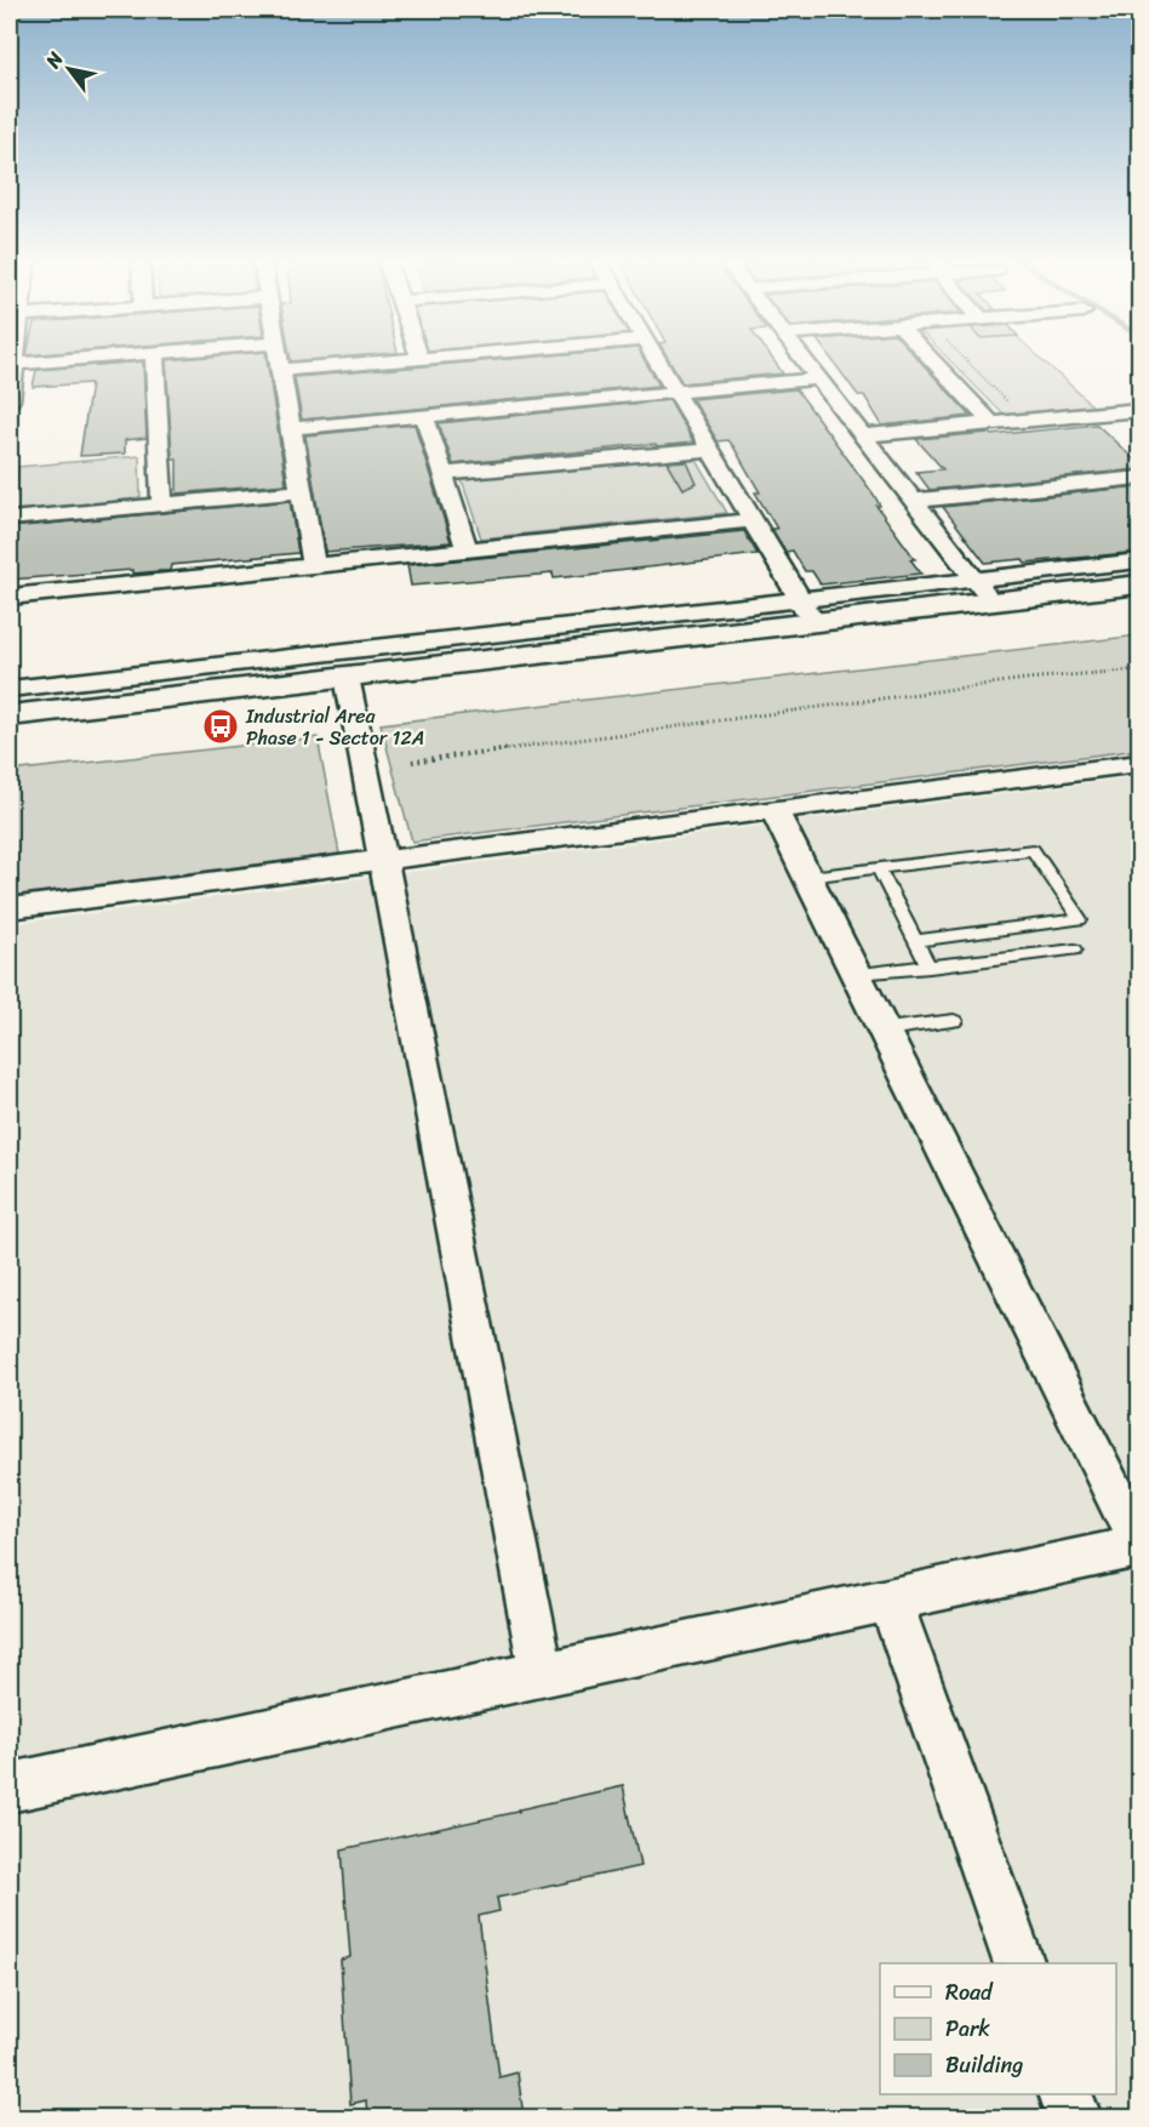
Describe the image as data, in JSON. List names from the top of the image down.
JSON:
{
  "places": {
    "bus stop": ["Industrial Area Phase 1 - Sector 12A"]
  },
  "legend": ["Road", "Park", "Building"],
  "north": "top left"
}
